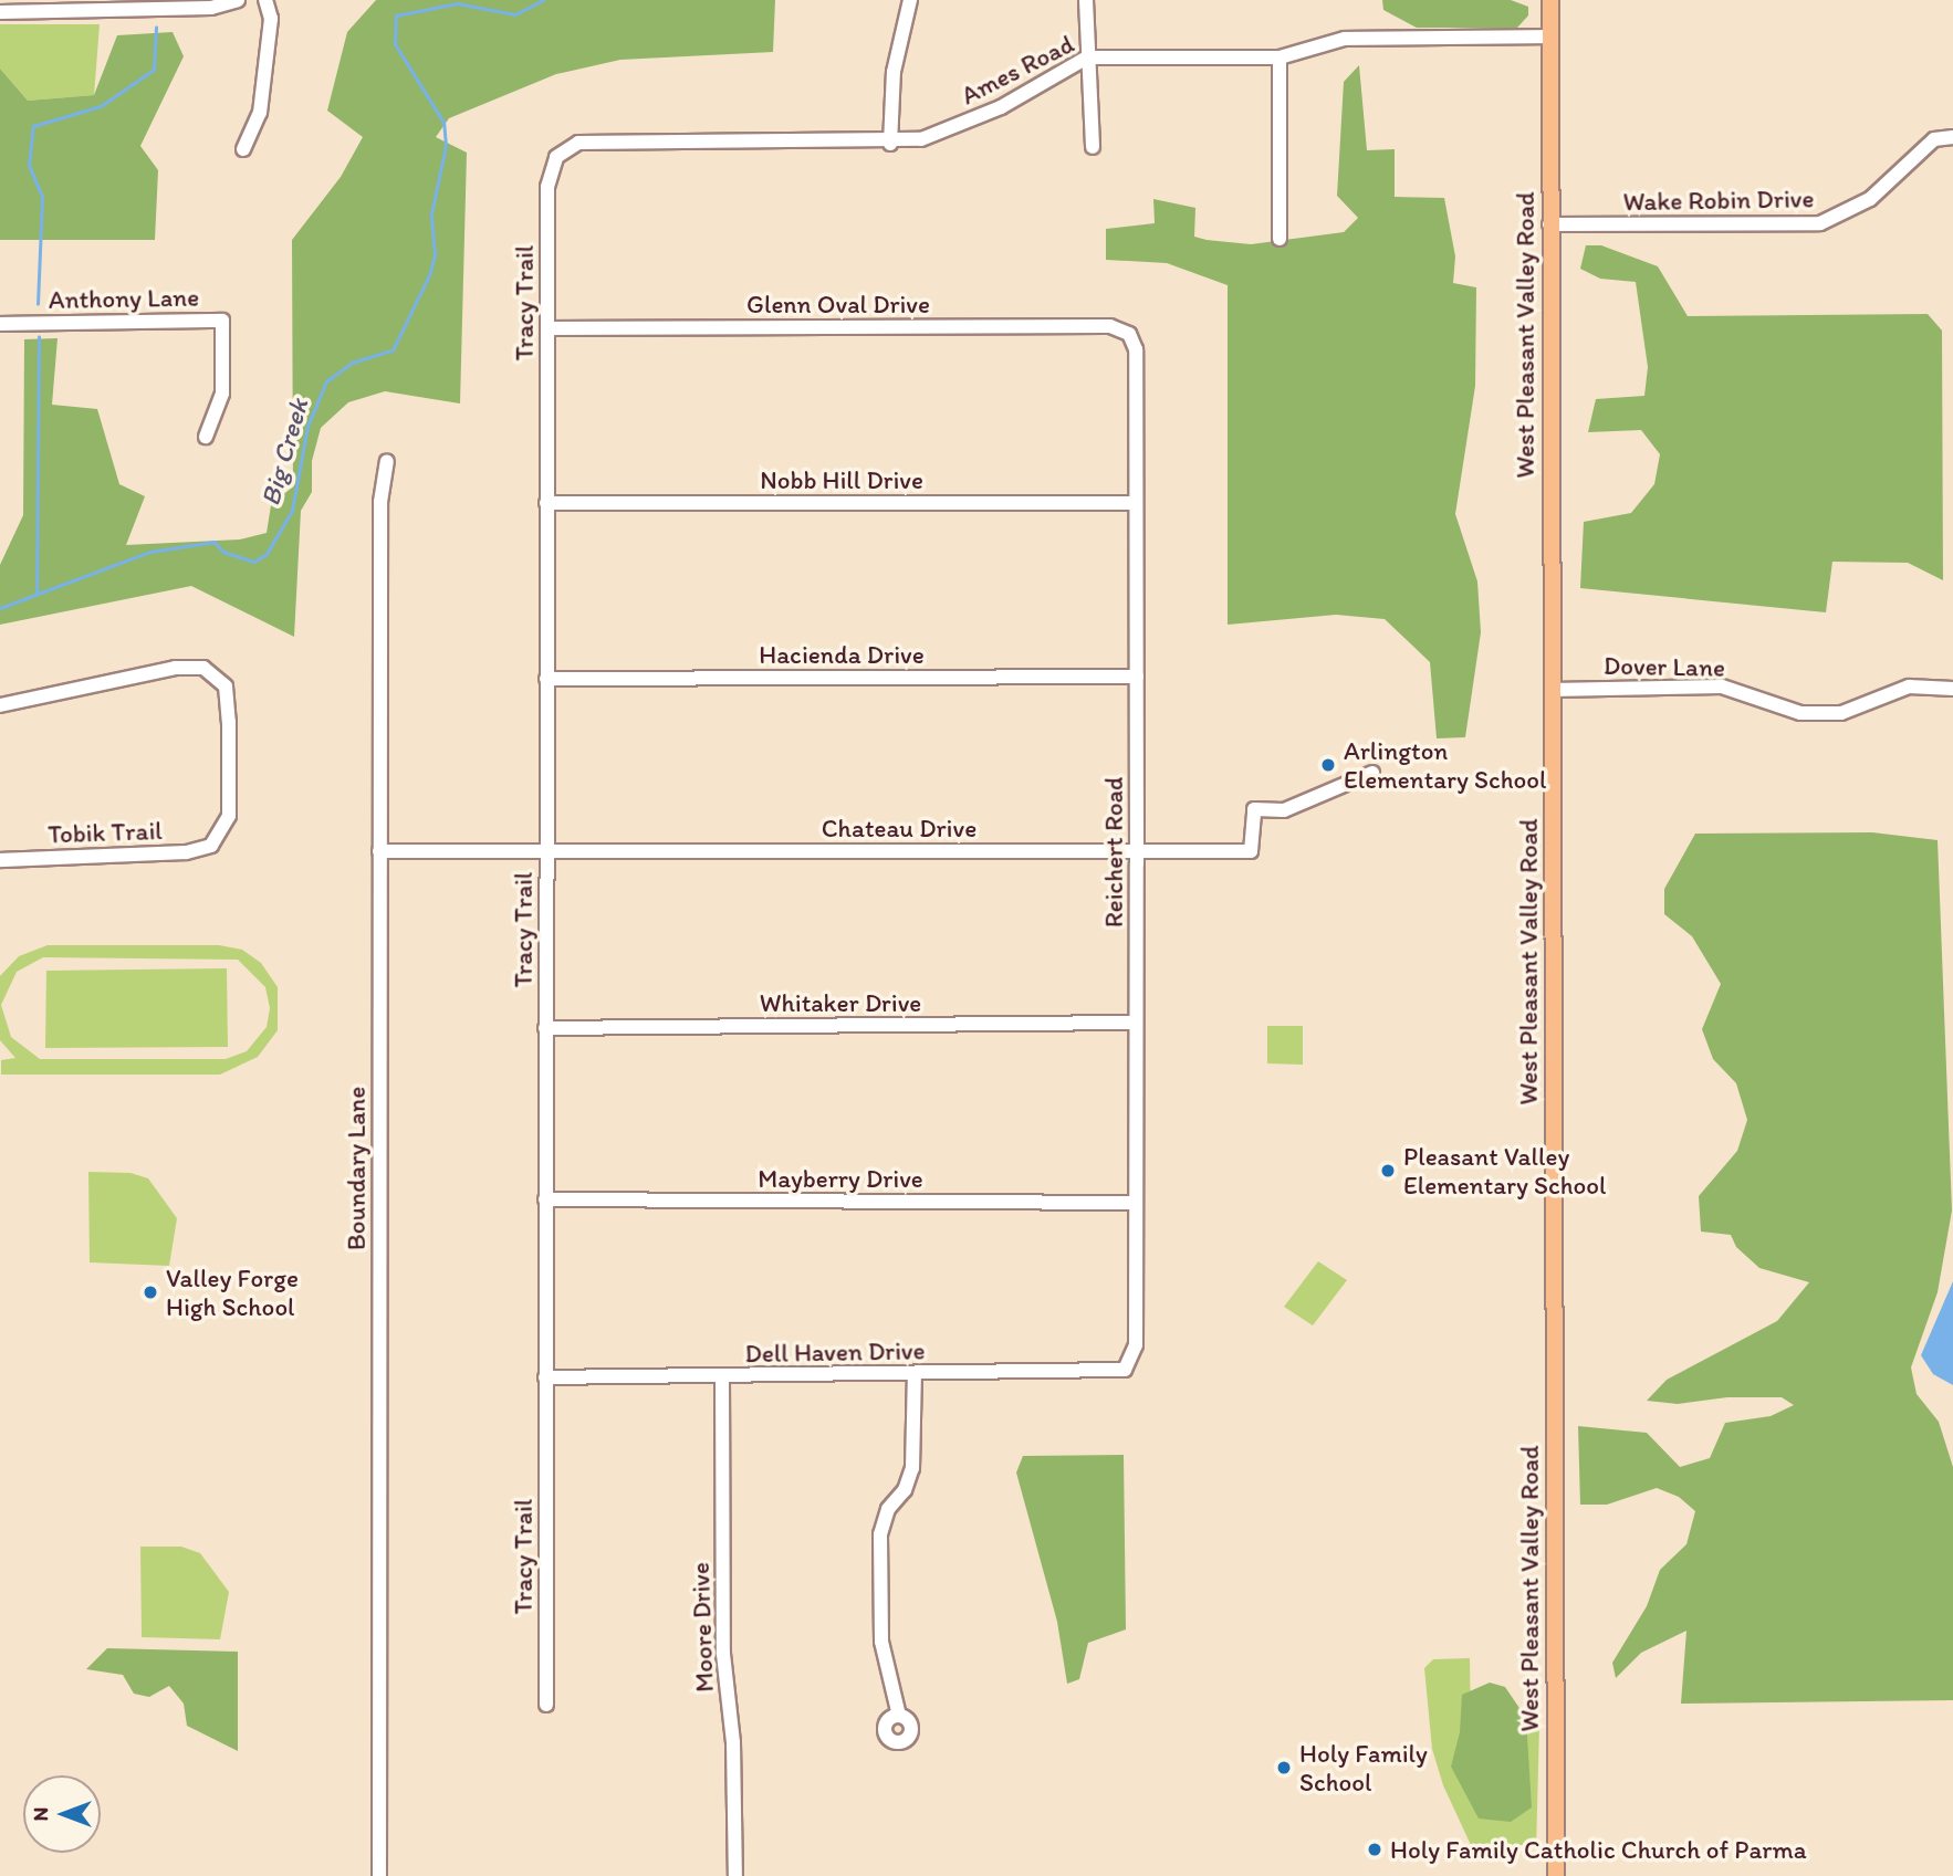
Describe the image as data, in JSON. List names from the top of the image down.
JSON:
{
  "streets": {
    "main road": ["West Pleasant Valley Road"],
    "street": [
      "Ames Road",
      "Wake Robin Drive",
      "Anthony Lane",
      "Tracy Trail",
      "Glenn Oval Drive",
      "Nobb Hill Drive",
      "Hacienda Drive",
      "Dover Lane",
      "Chateau Drive",
      "Tobik Trail",
      "Reichert Road",
      "Whitaker Drive",
      "Boundary Lane",
      "Mayberry Drive",
      "Dell Haven Drive",
      "Moore Drive"
    ]
  },
  "crossings": [
    ["Ames Road", "Tracy Trail"],
    ["Ames Road", "West Pleasant Valley Road"],
    ["Wake Robin Drive", "West Pleasant Valley Road"],
    ["Tracy Trail", "Glenn Oval Drive"],
    ["Tracy Trail", "Nobb Hill Drive"],
    ["Tracy Trail", "Hacienda Drive"],
    ["Tracy Trail", "Chateau Drive"],
    ["Tracy Trail", "Whitaker Drive"],
    ["Tracy Trail", "Mayberry Drive"],
    ["Tracy Trail", "Dell Haven Drive"],
    ["Glenn Oval Drive", "Reichert Road"],
    ["West Pleasant Valley Road", "Dover Lane"],
    ["Nobb Hill Drive", "Reichert Road"],
    ["Hacienda Drive", "Reichert Road"],
    ["Chateau Drive", "Reichert Road"],
    ["Chateau Drive", "Boundary Lane"],
    ["Reichert Road", "Whitaker Drive"],
    ["Reichert Road", "Mayberry Drive"],
    ["Reichert Road", "Dell Haven Drive"],
    ["Dell Haven Drive", "Moore Drive"]
  ],
  "water": ["Big Creek"],
  "places": [
    "Arlington Elementary School",
    "Pleasant Valley Elementary School",
    "Valley Forge High School",
    "Holy Family School",
    "Holy Family Catholic Church of Parma"
  ],
  "north": "left"
}
